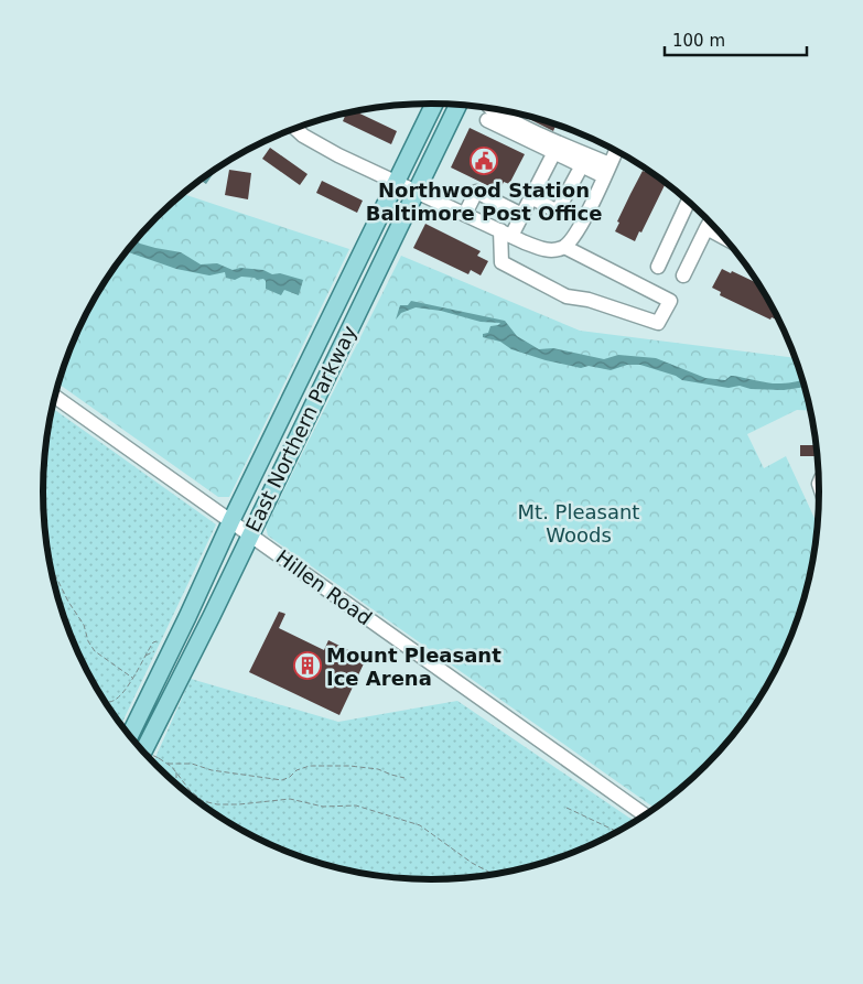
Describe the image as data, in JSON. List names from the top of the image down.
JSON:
{
  "streets": {
    "main road": ["East Northern Parkway"],
    "street": ["Hillen Road"]
  },
  "crossings": [
    ["East Northern Parkway", "Hillen Road"]
  ],
  "parks": ["Mt. Pleasant Woods"],
  "places": {
    "public building": ["Northwood Station Baltimore Post Office"],
    "building": ["Mount Pleasant Ice Arena"]
  },
  "scale_bar": "100 m"
}
